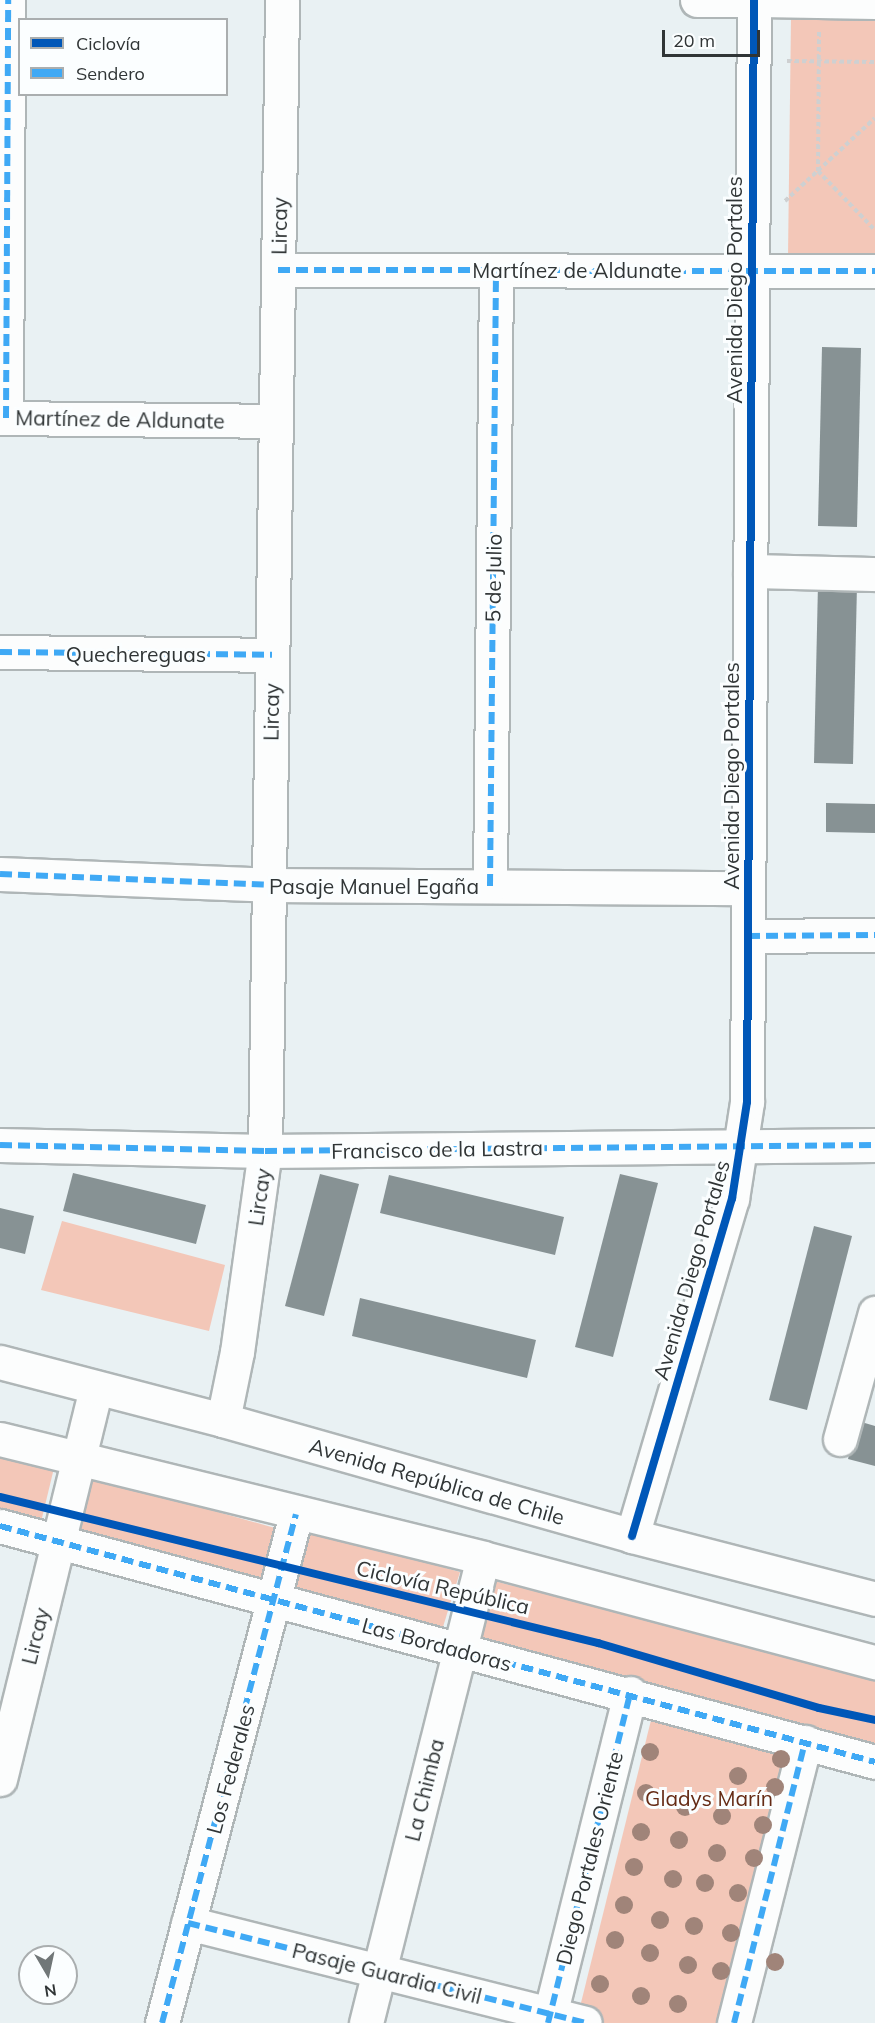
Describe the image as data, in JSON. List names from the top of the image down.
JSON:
{
  "streets": {
    "street": [
      "Lircay",
      "Martínez de Aldunate",
      "Avenida Diego Portales",
      "5 de Julio",
      "Quechereguas",
      "Pasaje Manuel Egaña",
      "Francisco de la Lastra",
      "Avenida República de Chile",
      "Las Bordadoras",
      "Los Federales",
      "La Chimba",
      "Diego Portales Oriente",
      "Pasaje Guardia Civil"
    ],
    "cycle path": ["Ciclovía República"]
  },
  "crossings": [
    ["Lircay", "Martínez de Aldunate"],
    ["Lircay", "Quechereguas"],
    ["Lircay", "Pasaje Manuel Egaña"],
    ["Lircay", "Francisco de la Lastra"],
    ["Lircay", "Avenida República de Chile"],
    ["Lircay", "Las Bordadoras"],
    ["Martínez de Aldunate", "Avenida Diego Portales"],
    ["Martínez de Aldunate", "5 de Julio"],
    ["Avenida Diego Portales", "Pasaje Manuel Egaña"],
    ["Avenida Diego Portales", "Francisco de la Lastra"],
    ["Avenida Diego Portales", "Avenida República de Chile"],
    ["5 de Julio", "Pasaje Manuel Egaña"],
    ["Las Bordadoras", "Los Federales"],
    ["Las Bordadoras", "La Chimba"],
    ["Las Bordadoras", "Diego Portales Oriente"],
    ["Los Federales", "Pasaje Guardia Civil"],
    ["La Chimba", "Pasaje Guardia Civil"],
    ["Diego Portales Oriente", "Pasaje Guardia Civil"]
  ],
  "parks": ["Gladys Marín"],
  "legend": ["Ciclovía", "Sendero"],
  "scale_bar": "20 m",
  "north": "bottom"
}
